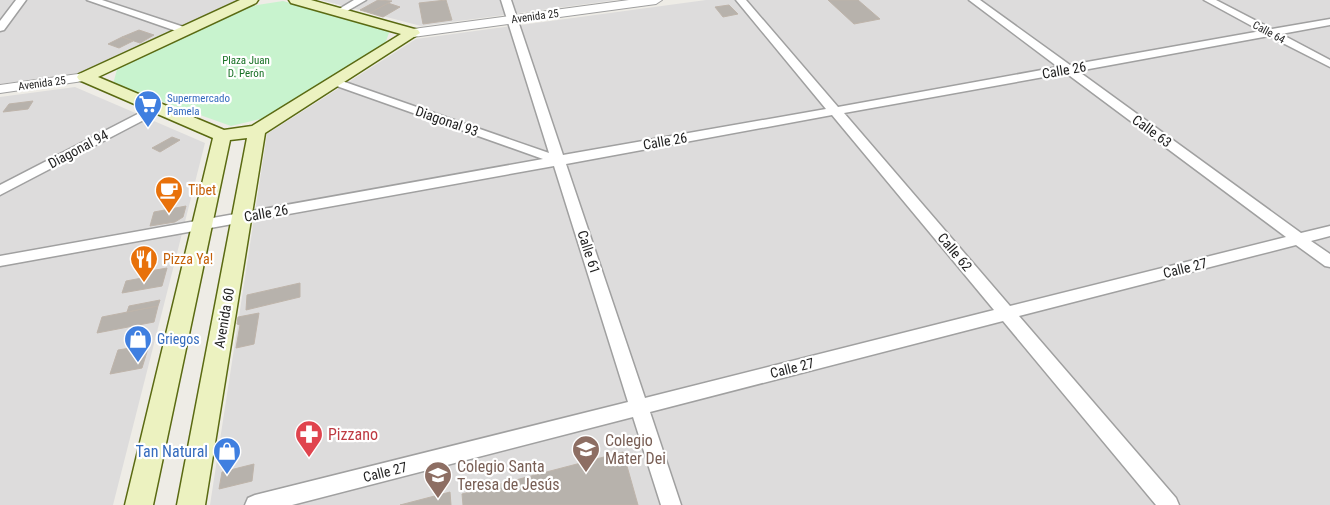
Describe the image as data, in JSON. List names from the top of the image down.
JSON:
{
  "streets": {
    "main road": ["Avenida 60"],
    "street": [
      "Avenida 25",
      "Calle 64",
      "Calle 26",
      "Diagonal 93",
      "Calle 63",
      "Diagonal 94",
      "Calle 61",
      "Calle 62",
      "Calle 27"
    ]
  },
  "crossings": [
    ["Avenida 25", "Calle 61"],
    ["Calle 64", "Calle 26"],
    ["Calle 26", "Diagonal 93"],
    ["Calle 26", "Calle 63"],
    ["Calle 26", "Calle 61"],
    ["Calle 26", "Calle 62"],
    ["Calle 26", "Avenida 60"],
    ["Diagonal 93", "Calle 61"],
    ["Calle 63", "Calle 27"],
    ["Calle 61", "Calle 27"],
    ["Calle 62", "Calle 27"]
  ],
  "parks": ["Plaza Juan D. Perón"],
  "places": {
    "supermarket": ["Supermercado Pamela"],
    "cafe": ["Tibet"],
    "restaurant": ["Pizza Ya!"],
    "shop": ["Griegos", "Tan Natural"],
    "pharmacy": ["Pizzano"],
    "school or university": ["Colegio Mater Dei", "Colegio Santa Teresa de Jesús"]
  }
}
